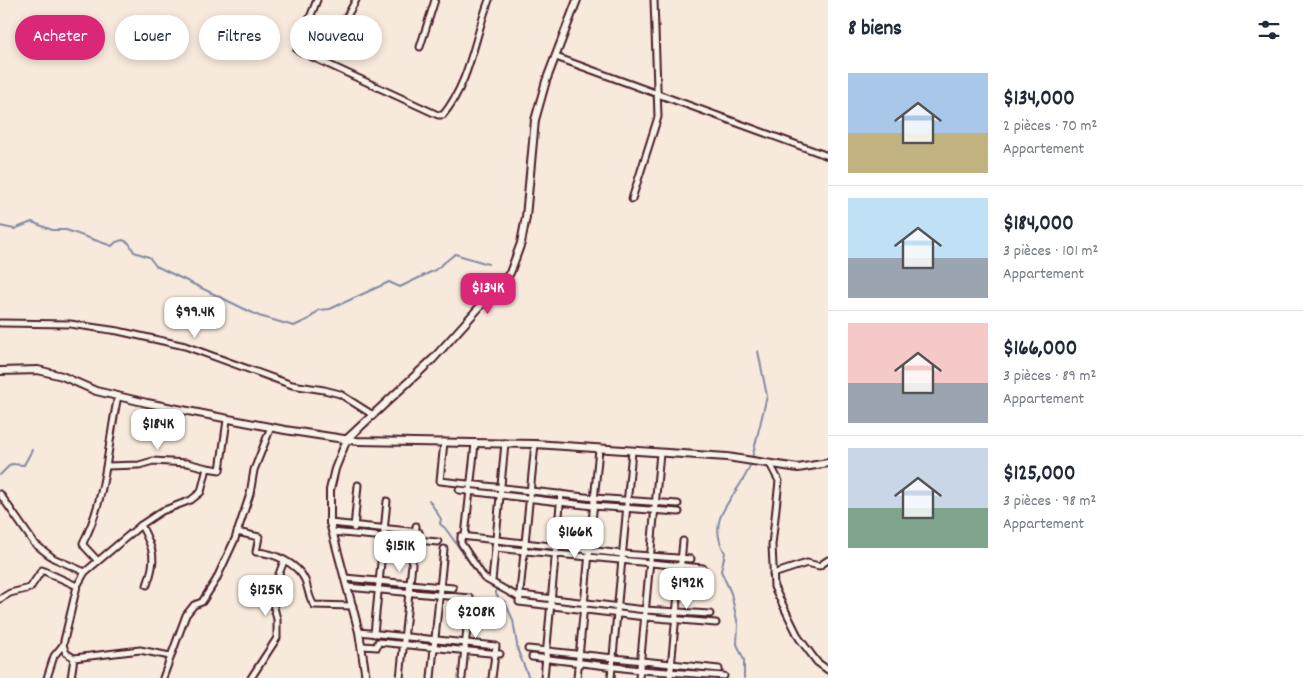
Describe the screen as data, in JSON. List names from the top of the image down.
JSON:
{
  "page": {
    "heading": "8 biens",
    "chip": [
      "Acheter",
      "Louer",
      "Filtres",
      "Nouveau"
    ],
    "list": [
      {
        "name": "$134,000",
        "note": "2 pièces · 70 m² · Appartement"
      },
      {
        "name": "$184,000",
        "note": "3 pièces · 101 m² · Appartement"
      },
      {
        "name": "$166,000",
        "note": "3 pièces · 89 m² · Appartement"
      },
      {
        "name": "$125,000",
        "note": "3 pièces · 98 m² · Appartement"
      }
    ],
    "price": [
      "$134K",
      "$99.4K",
      "$184K",
      "$166K",
      "$151K",
      "$192K",
      "$125K",
      "$208K"
    ]
  }
}
